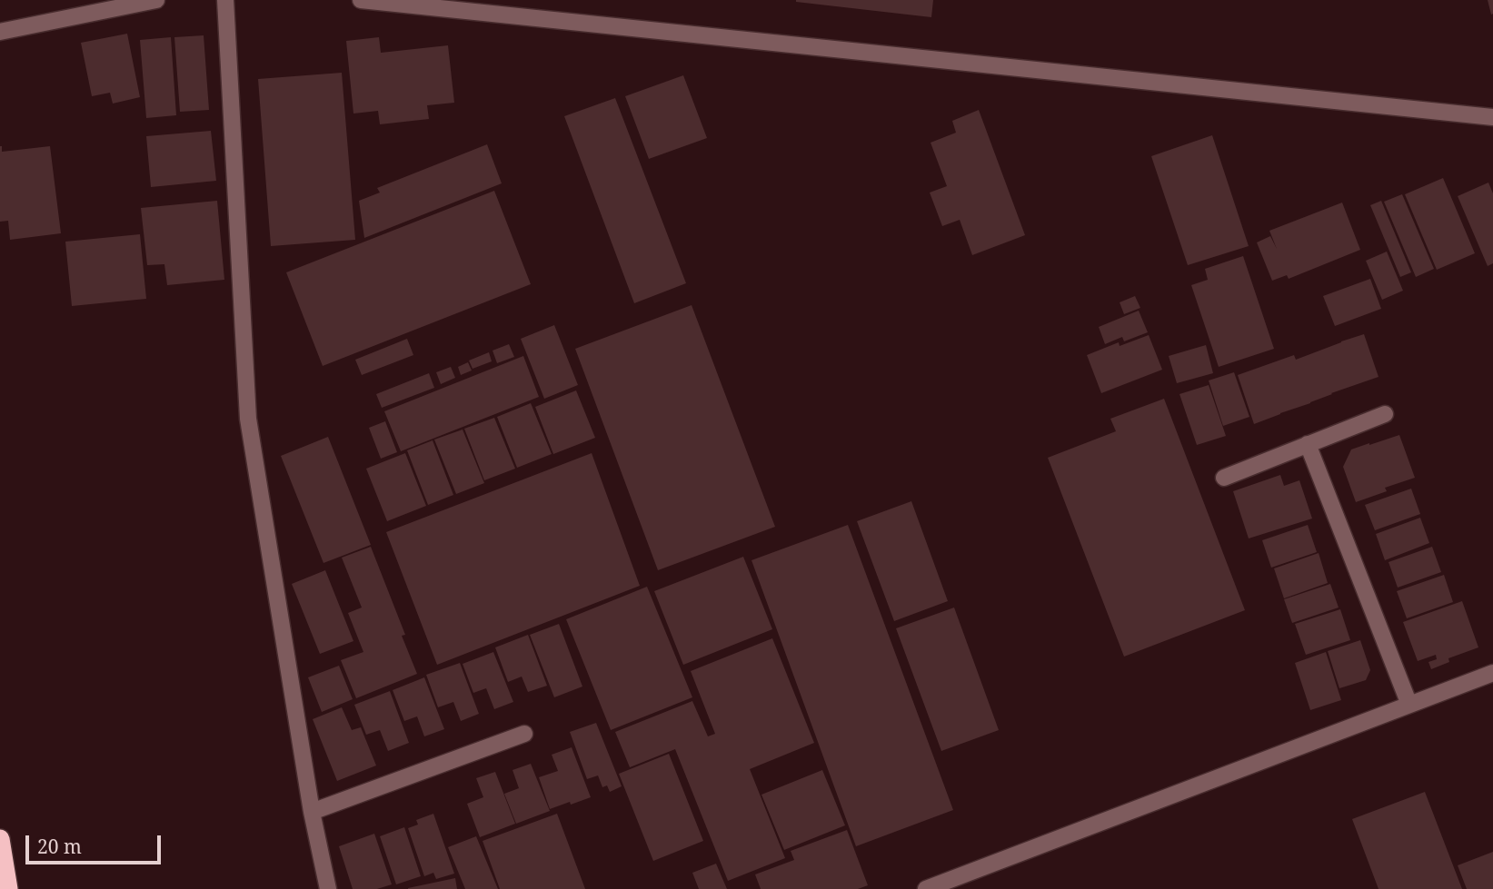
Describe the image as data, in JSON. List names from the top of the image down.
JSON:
{
  "scale_bar": "20 m"
}
